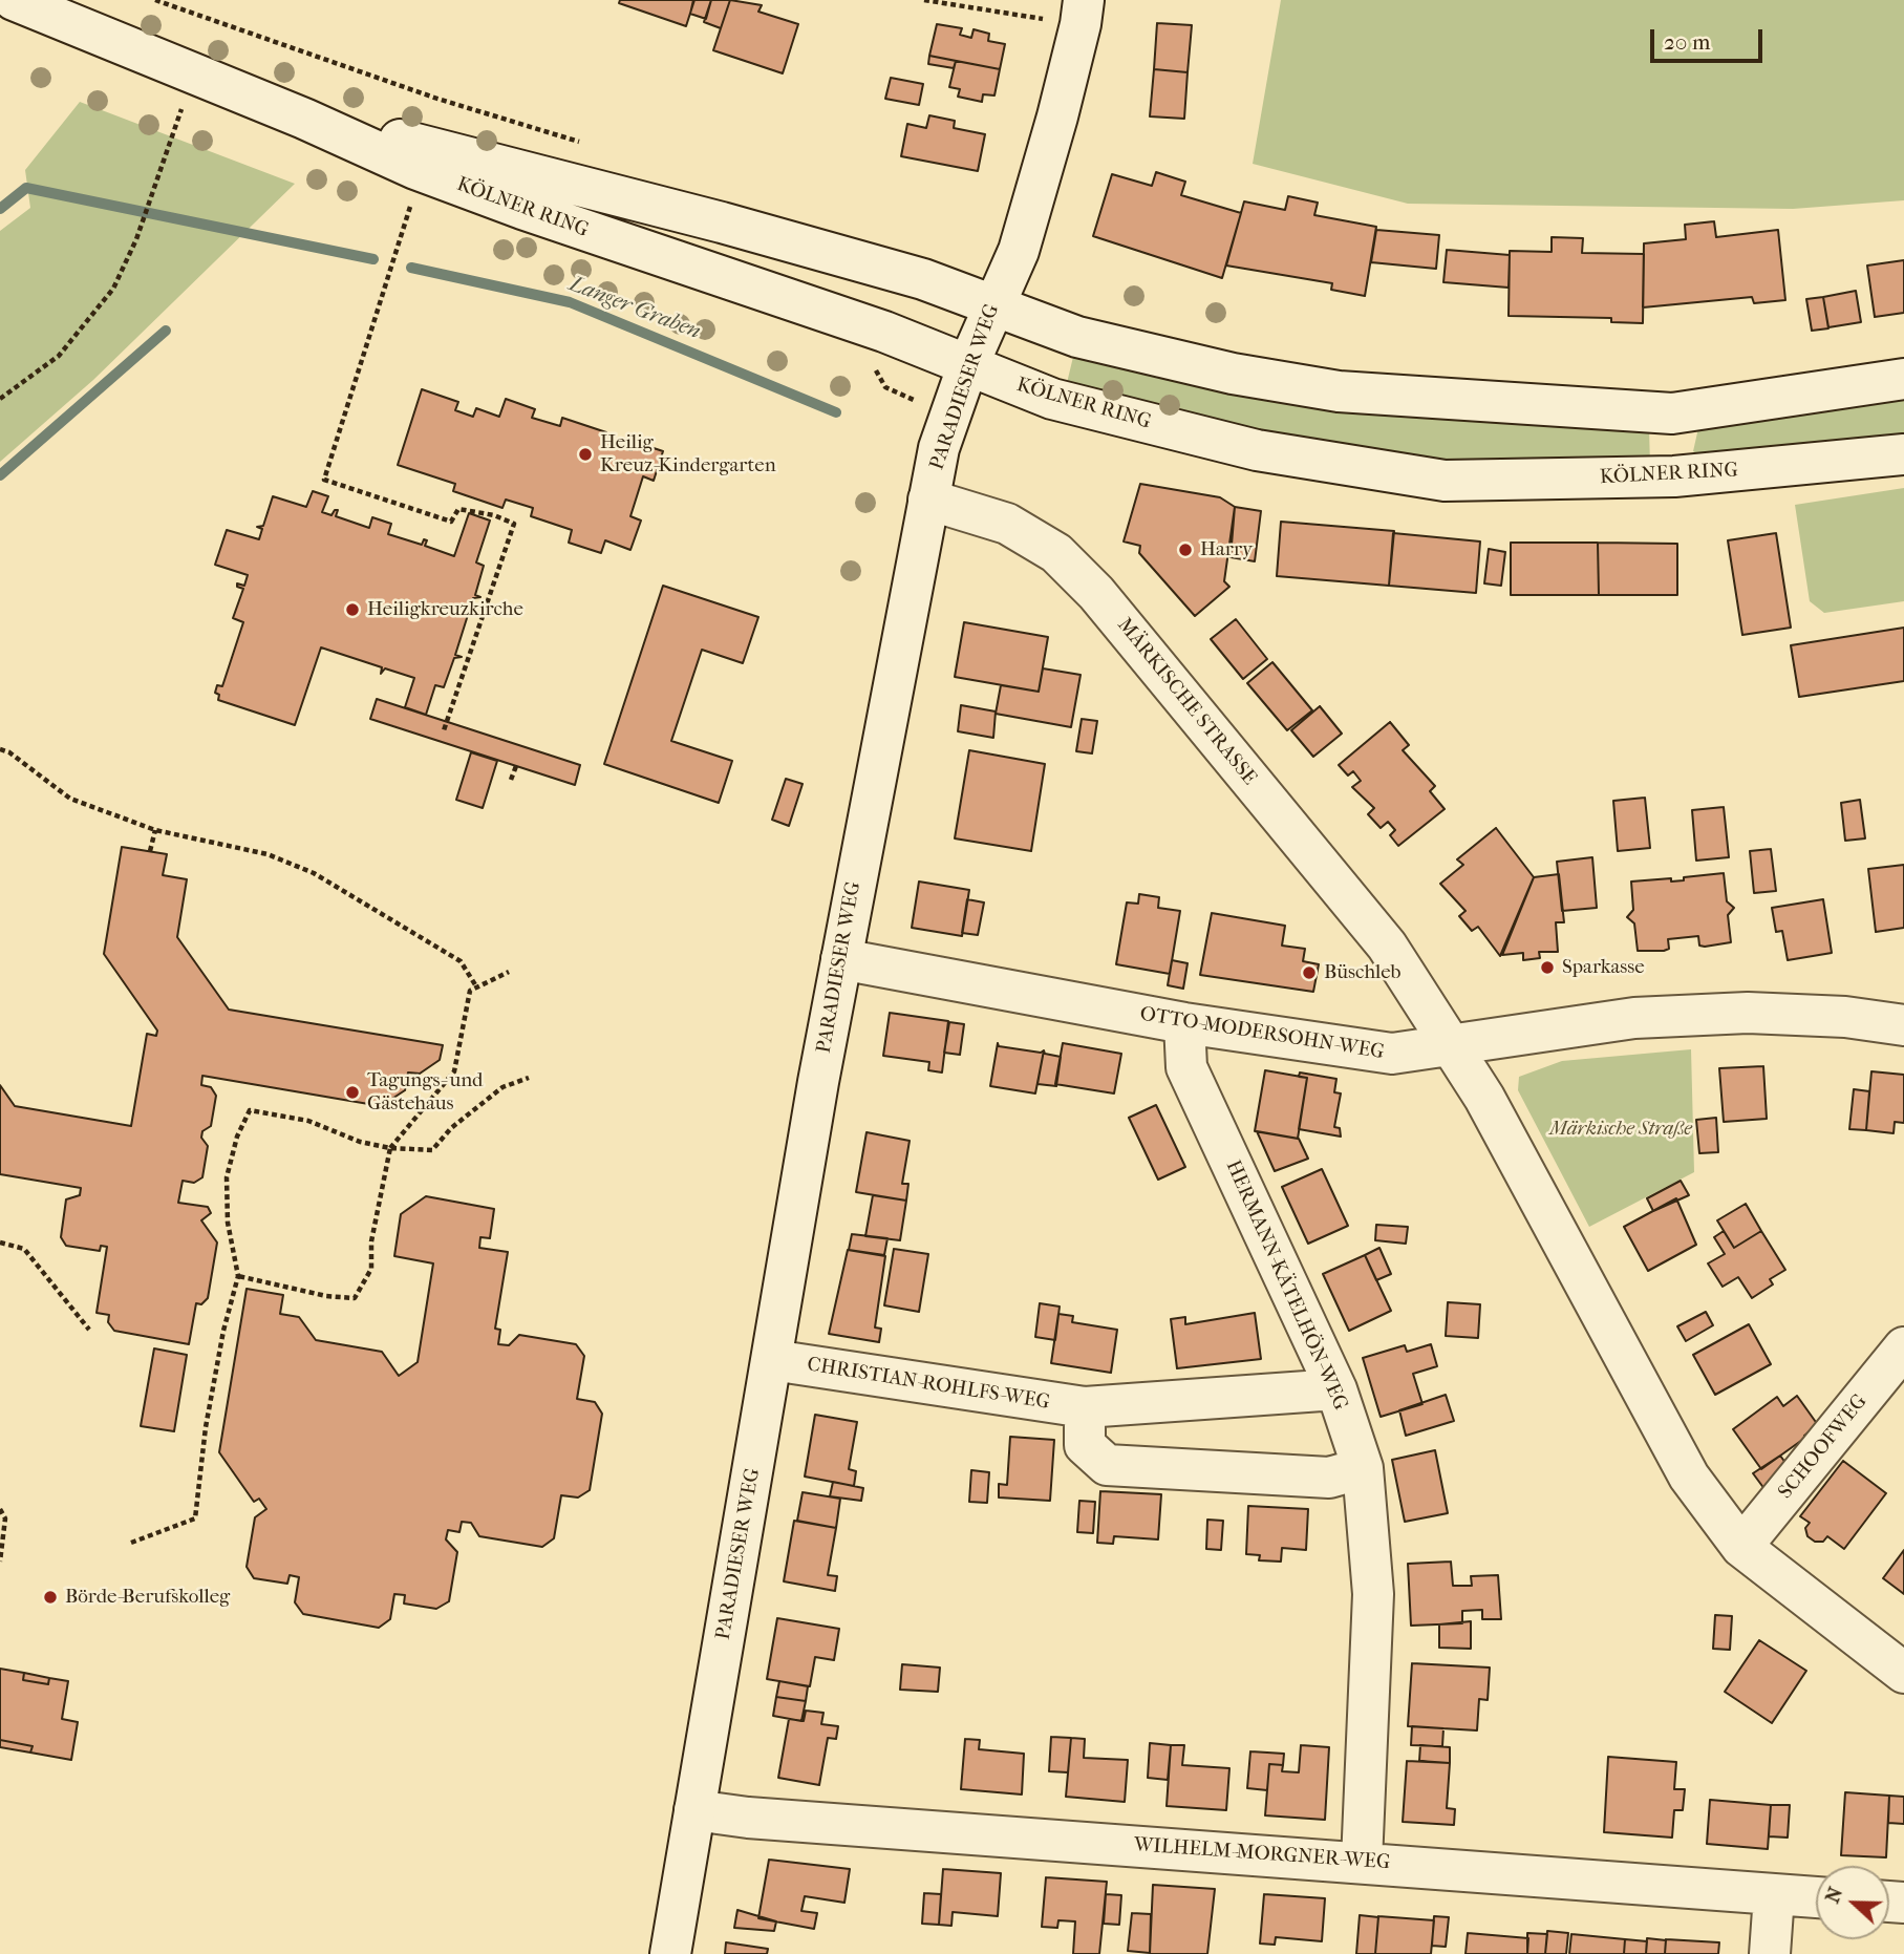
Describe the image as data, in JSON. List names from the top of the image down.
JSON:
{
  "streets": {
    "street": [
      "KÖLNER RING",
      "PARADIESER WEG",
      "MÄRKISCHE STRASSE",
      "OTTO-MODERSOHN-WEG",
      "HERMANN-KÄTELHÖN-WEG",
      "CHRISTIAN-ROHLFS-WEG",
      "SCHOOFWEG",
      "WILHELM-MORGNER-WEG"
    ]
  },
  "crossings": [
    ["KÖLNER RING", "PARADIESER WEG"],
    ["PARADIESER WEG", "MÄRKISCHE STRASSE"],
    ["PARADIESER WEG", "OTTO-MODERSOHN-WEG"],
    ["PARADIESER WEG", "CHRISTIAN-ROHLFS-WEG"],
    ["PARADIESER WEG", "WILHELM-MORGNER-WEG"],
    ["MÄRKISCHE STRASSE", "OTTO-MODERSOHN-WEG"],
    ["MÄRKISCHE STRASSE", "SCHOOFWEG"],
    ["OTTO-MODERSOHN-WEG", "HERMANN-KÄTELHÖN-WEG"],
    ["HERMANN-KÄTELHÖN-WEG", "CHRISTIAN-ROHLFS-WEG"],
    ["HERMANN-KÄTELHÖN-WEG", "WILHELM-MORGNER-WEG"]
  ],
  "water": ["Langer Graben"],
  "parks": ["Märkische Straße"],
  "places": [
    "Heilig Kreuz-Kindergarten",
    "Harry",
    "Heiligkreuzkirche",
    "Sparkasse",
    "Büschleb",
    "Tagungs- und Gästehaus",
    "Börde-Berufskolleg"
  ],
  "scale_bar": "20 m",
  "north": "left"
}
